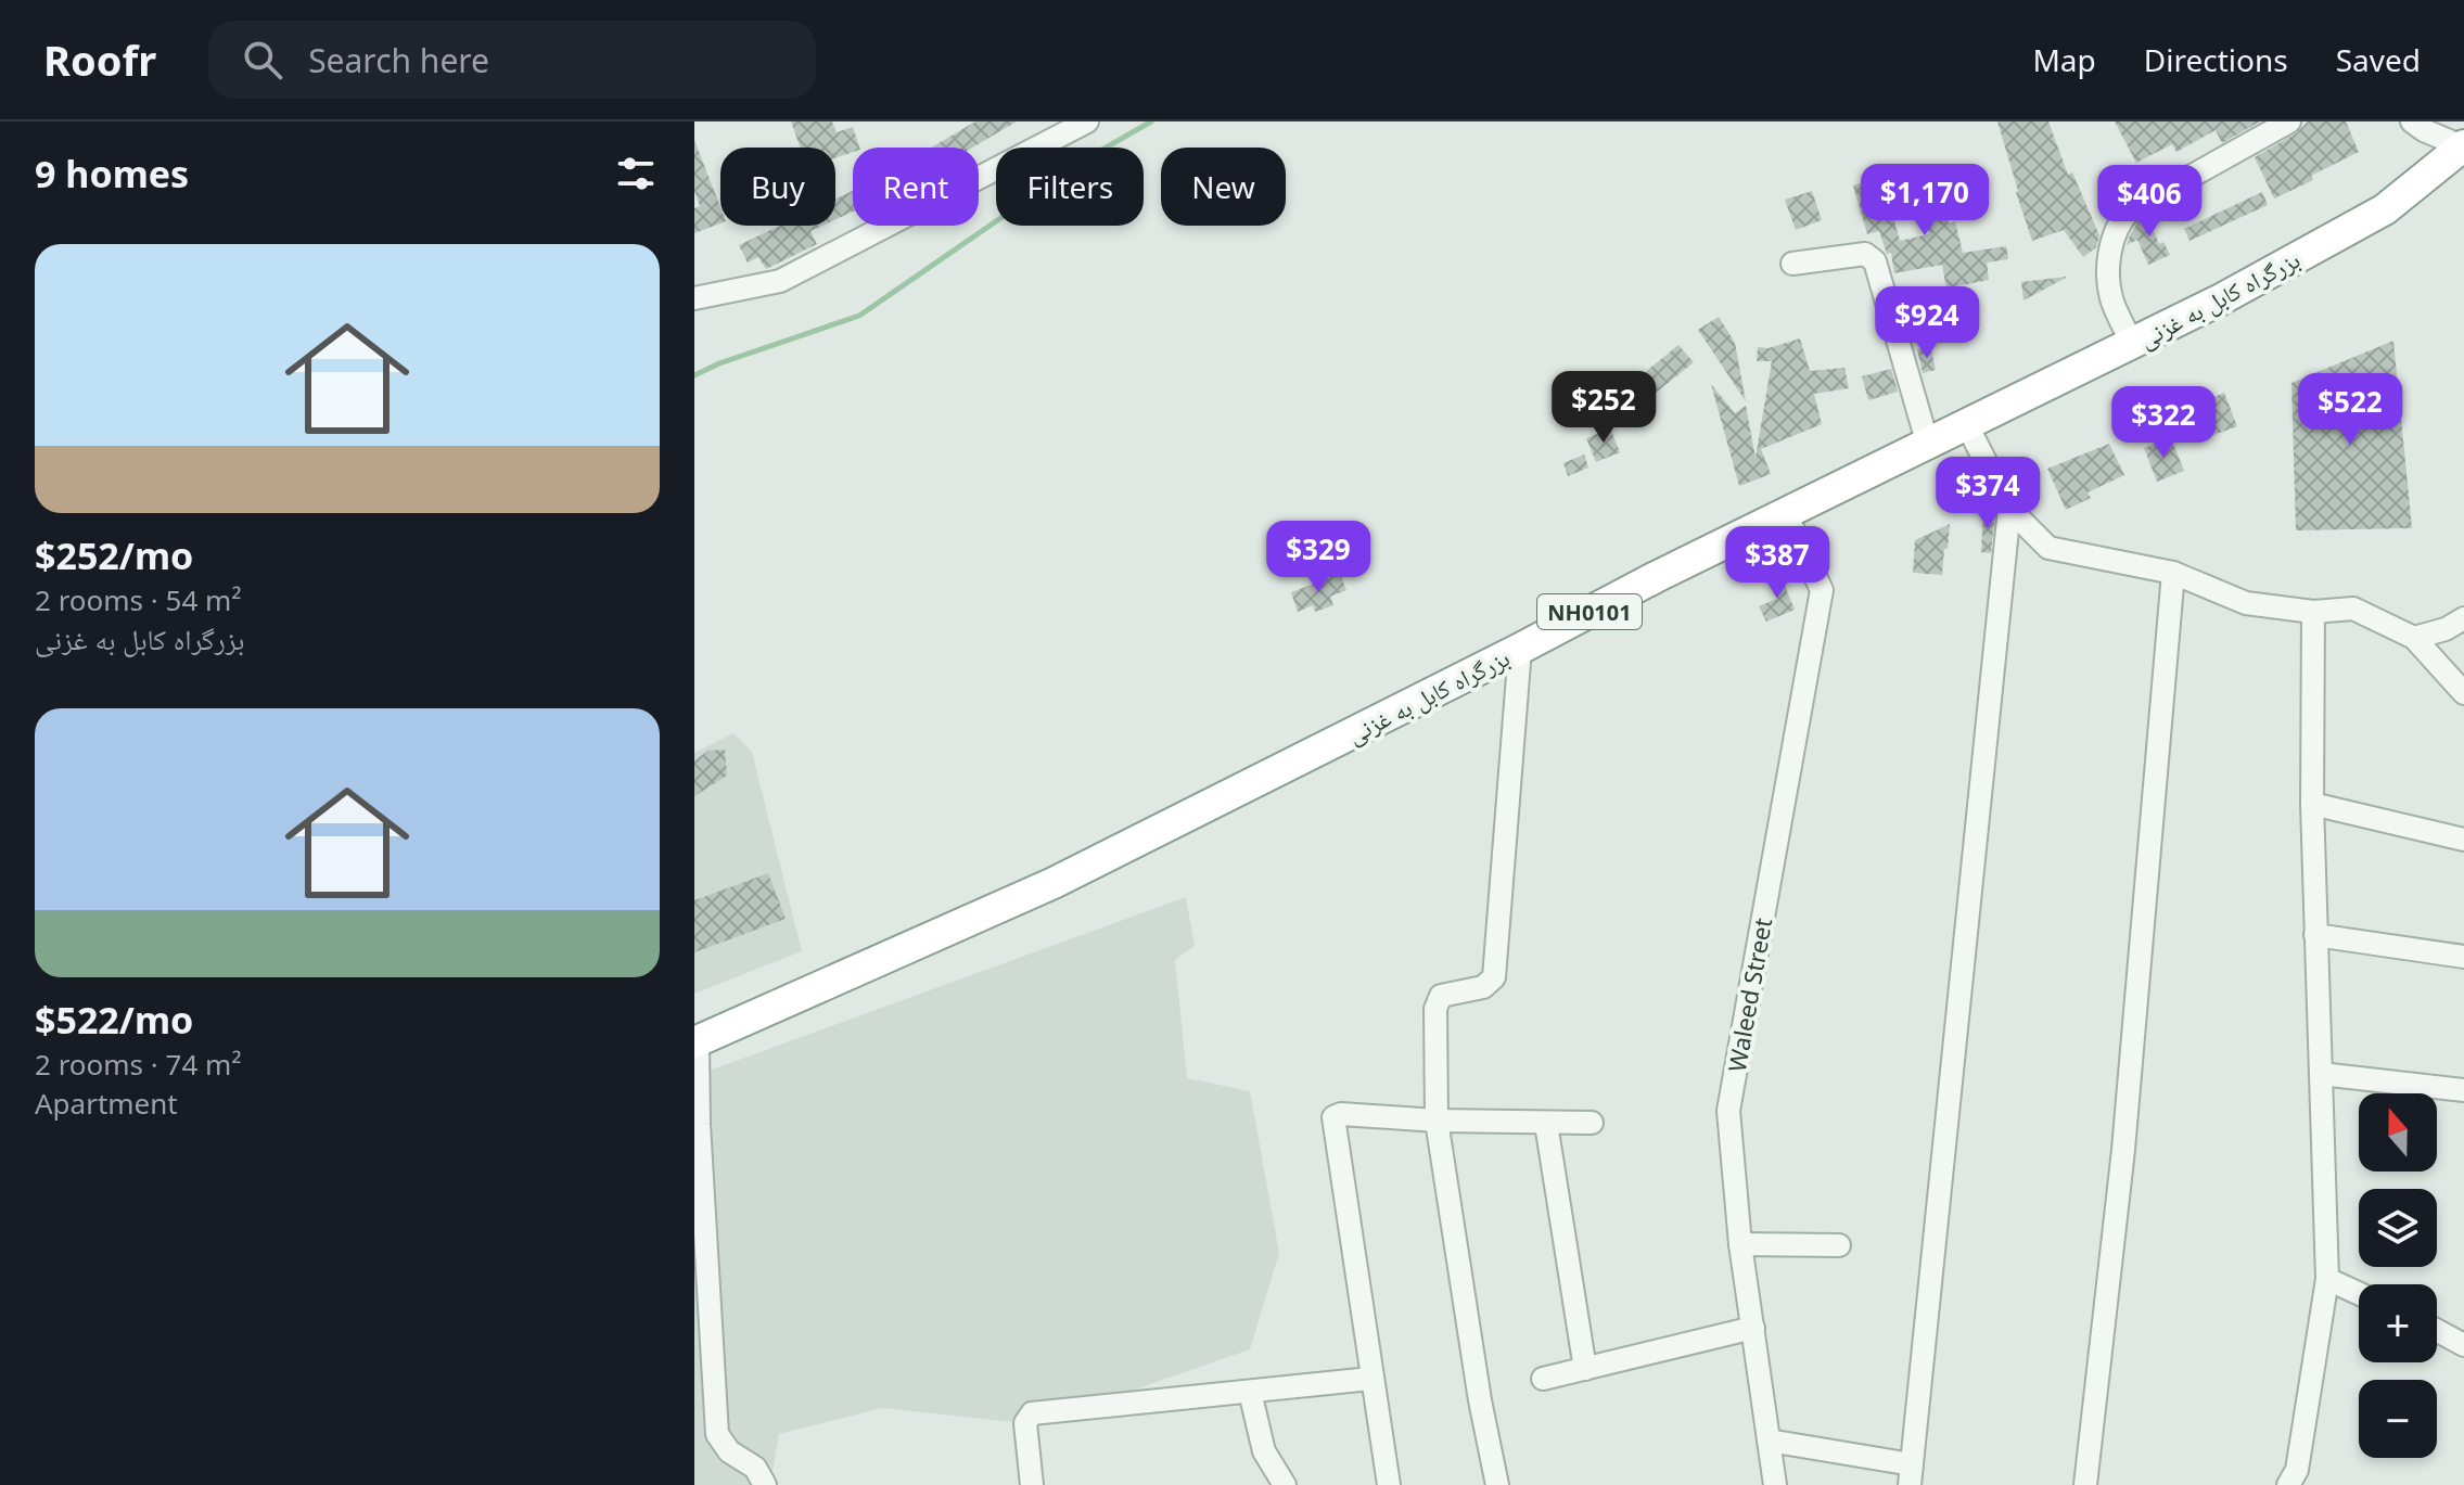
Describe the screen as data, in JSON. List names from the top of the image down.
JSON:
{
  "streets": {
    "highway": ["بزرگراه کابل به غزنی", "NH0101"],
    "street": ["Waleed Street"]
  },
  "crossings": [
    ["بزرگراه کابل به غزنی", "Waleed Street"]
  ],
  "north": "top",
  "page": {
    "header": "Roofr",
    "search": "Search here",
    "nav": ["Map", "Directions", "Saved"],
    "heading": "9 homes",
    "chip": [
      "Buy",
      "Rent",
      "Filters",
      "New"
    ],
    "price": [
      "$1,170",
      "$406",
      "$924",
      "$252",
      "$522",
      "$322",
      "$374",
      "$329",
      "$387"
    ],
    "list": [
      {
        "name": "$252/mo",
        "note": "2 rooms · 54 m² · بزرگراه کابل به غزنی"
      },
      {
        "name": "$522/mo",
        "note": "2 rooms · 74 m² · Apartment"
      }
    ],
    "map_buttons": ["+", "−"]
  }
}
